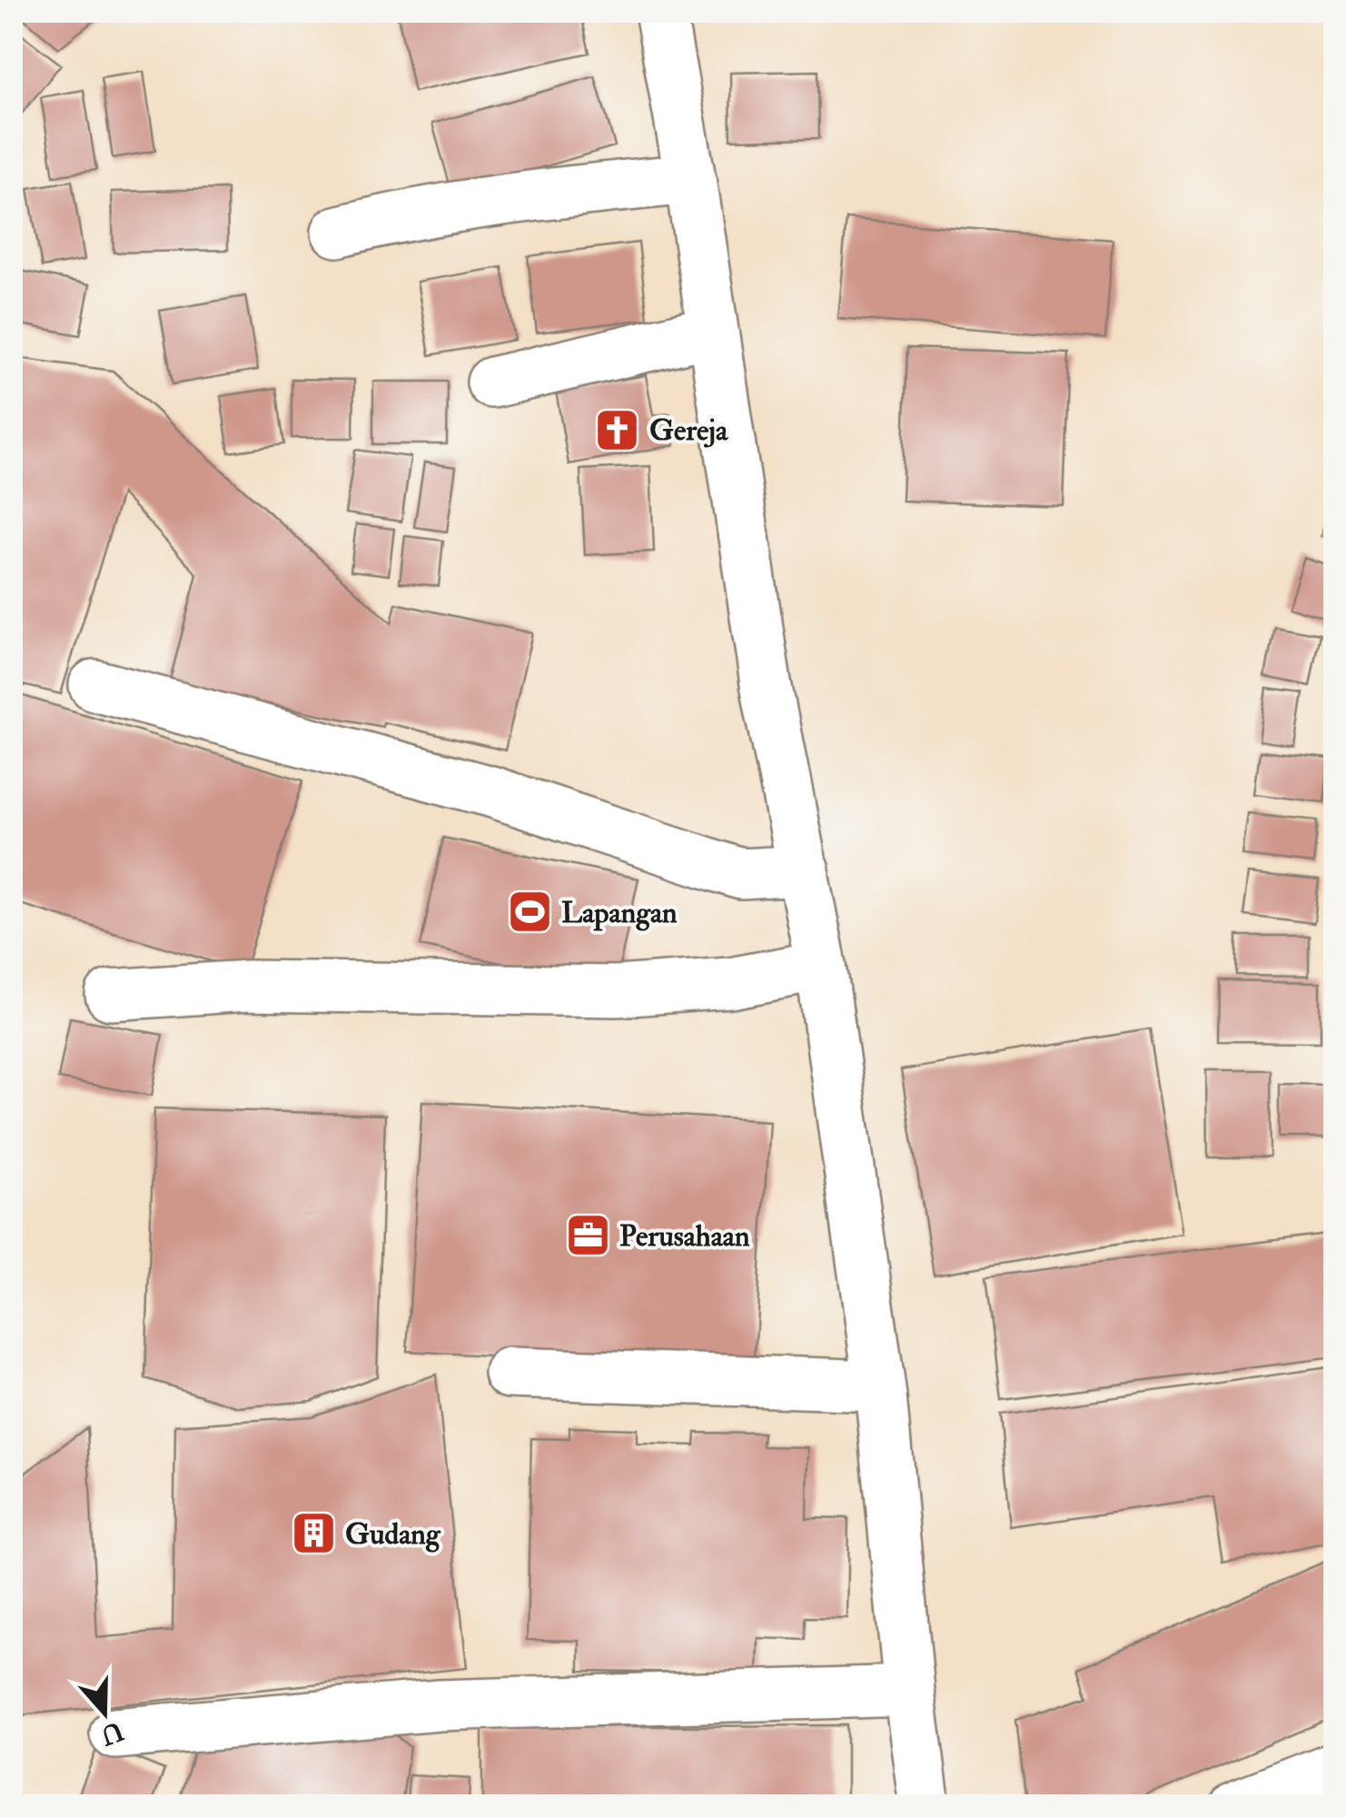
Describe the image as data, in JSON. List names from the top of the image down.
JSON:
{
  "places": {
    "church": ["Gereja"],
    "sports": ["Lapangan"],
    "office": ["Perusahaan"],
    "building": ["Gudang"]
  },
  "north": "bottom"
}
